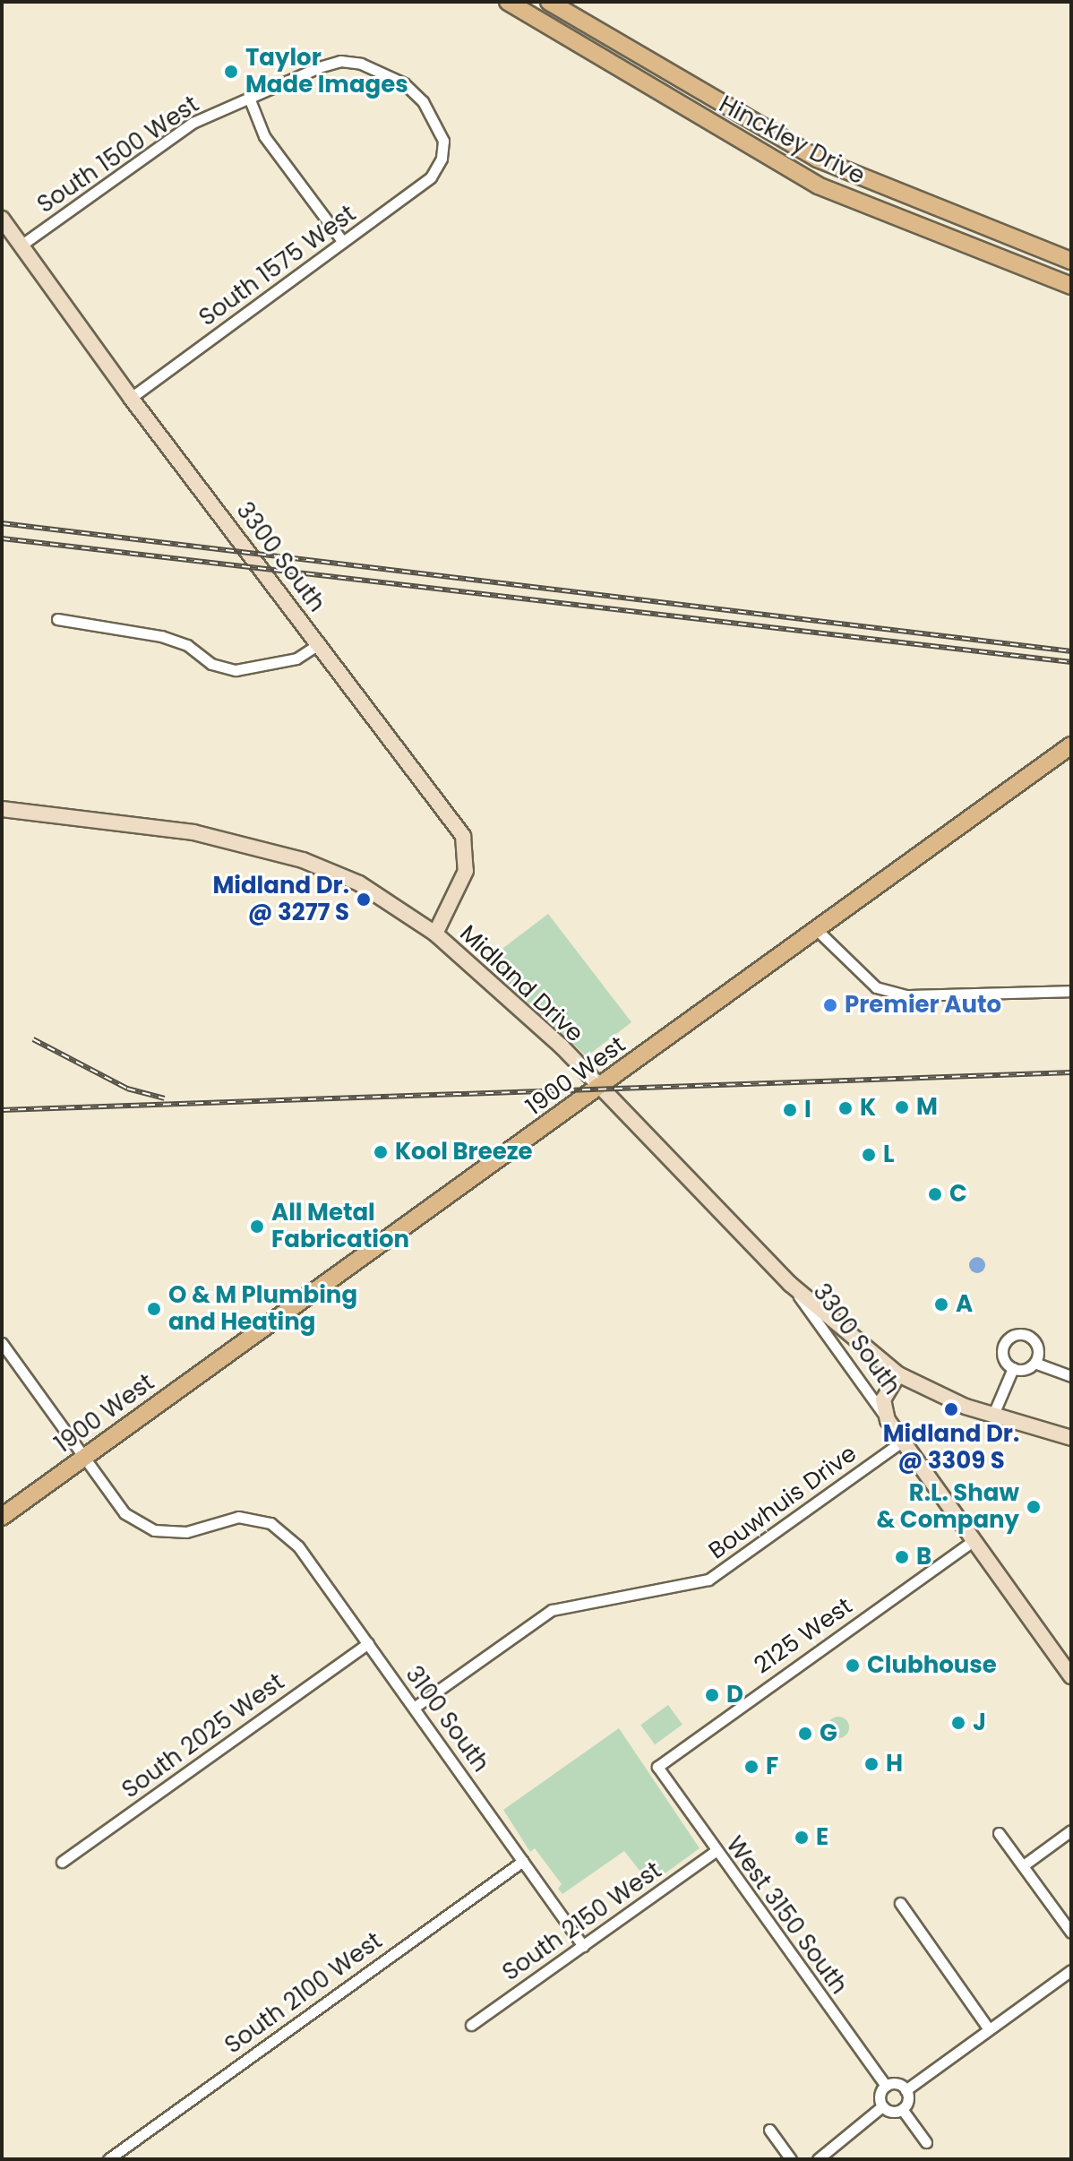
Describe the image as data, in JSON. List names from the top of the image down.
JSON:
{
  "streets": {
    "main road": ["Hinckley Drive", "1900 West"],
    "street": [
      "South 1500 West",
      "South 1575 West",
      "3300 South",
      "Midland Drive",
      "Bouwhuis Drive",
      "2125 West",
      "3100 South",
      "South 2025 West",
      "West 3150 South",
      "South 2150 West",
      "South 2100 West"
    ]
  },
  "crossings": [
    ["South 1500 West", "South 1575 West"],
    ["South 1500 West", "3300 South"],
    ["South 1575 West", "3300 South"],
    ["3300 South", "Midland Drive"],
    ["3300 South", "Bouwhuis Drive"],
    ["3300 South", "2125 West"],
    ["Midland Drive", "1900 West"],
    ["1900 West", "3100 South"],
    ["Bouwhuis Drive", "3100 South"],
    ["2125 West", "West 3150 South"],
    ["3100 South", "South 2025 West"],
    ["3100 South", "South 2150 West"],
    ["3100 South", "South 2100 West"],
    ["West 3150 South", "South 2150 West"]
  ],
  "places": [
    "Taylor Made Images",
    "Midland Dr. @ 3277 S",
    "Premier Auto",
    "M",
    "K",
    "I",
    "Kool Breeze",
    "L",
    "C",
    "All Metal Fabrication",
    "A",
    "O & M Plumbing and Heating",
    "Midland Dr. @ 3309 S",
    "R.L. Shaw & Company",
    "B",
    "Clubhouse",
    "D",
    "J",
    "G",
    "H",
    "F",
    "E"
  ]
}
